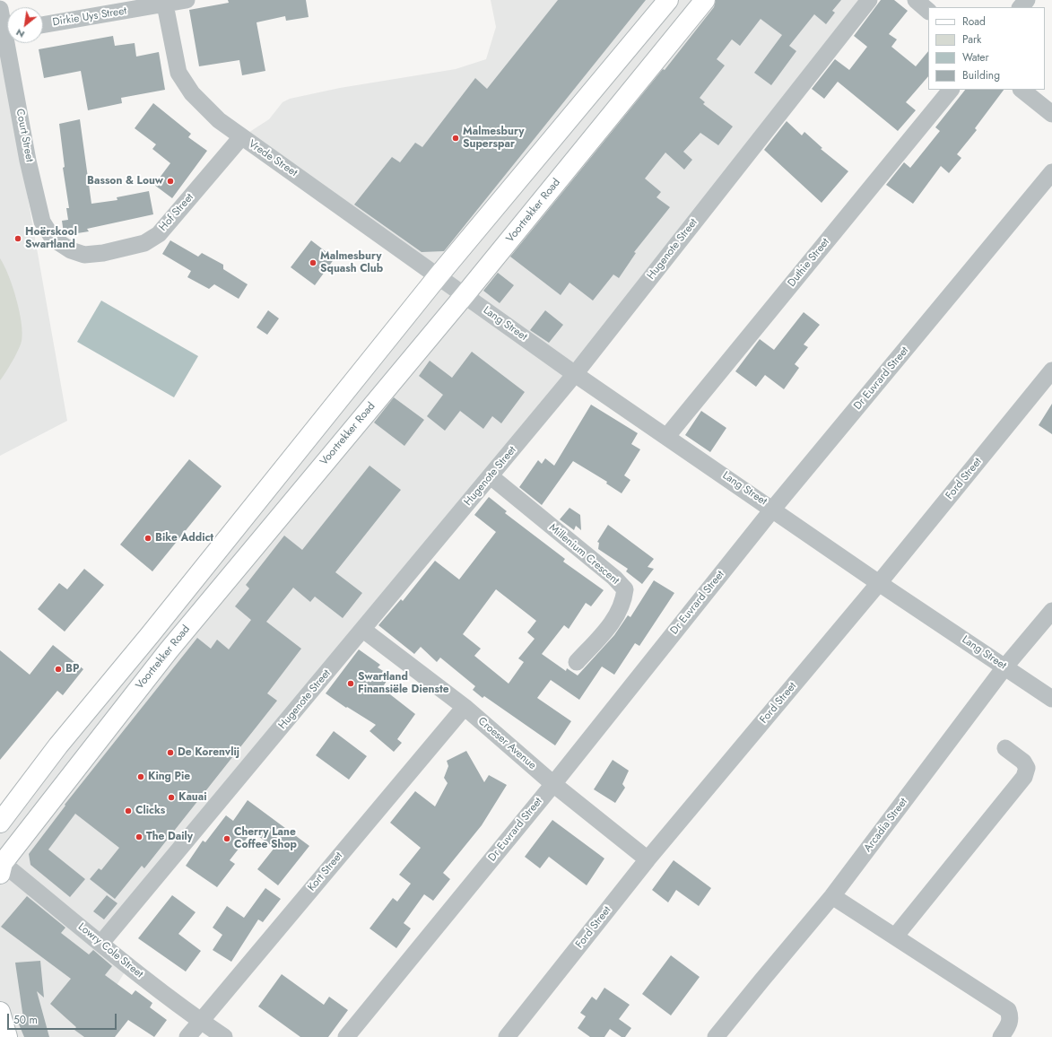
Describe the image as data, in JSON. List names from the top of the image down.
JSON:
{
  "streets": {
    "main road": ["Voortrekker Road"],
    "street": [
      "Dirkie Uys Street",
      "Court Street",
      "Vrede Street",
      "Hof Street",
      "Hugenote Street",
      "Duthie Street",
      "Lang Street",
      "Dr Euvrard Street",
      "Ford Street",
      "Millenium Crescent",
      "Croeser Avenue",
      "Arcadia Street",
      "Kort Street",
      "Lowry Cole Street"
    ]
  },
  "crossings": [
    ["Dirkie Uys Street", "Vrede Street"],
    ["Court Street", "Hof Street"],
    ["Vrede Street", "Hof Street"],
    ["Vrede Street", "Lang Street"],
    ["Voortrekker Road", "Lang Street"],
    ["Voortrekker Road", "Lowry Cole Street"],
    ["Hugenote Street", "Lang Street"],
    ["Hugenote Street", "Millenium Crescent"],
    ["Hugenote Street", "Croeser Avenue"],
    ["Hugenote Street", "Lowry Cole Street"],
    ["Duthie Street", "Lang Street"],
    ["Lang Street", "Dr Euvrard Street"],
    ["Lang Street", "Ford Street"],
    ["Lang Street", "Arcadia Street"],
    ["Dr Euvrard Street", "Croeser Avenue"],
    ["Ford Street", "Croeser Avenue"],
    ["Croeser Avenue", "Kort Street"],
    ["Kort Street", "Lowry Cole Street"]
  ],
  "places": [
    "Malmesbury Superspar",
    "Basson & Louw",
    "Hoërskool Swartland",
    "Malmesbury Squash Club",
    "Bike Addict",
    "BP",
    "Swartland Finansiële Dienste",
    "De Korenvlij",
    "King Pie",
    "Kauai",
    "Clicks",
    "The Daily",
    "Cherry Lane Coffee Shop"
  ],
  "legend": [
    "Road",
    "Park",
    "Water",
    "Building"
  ],
  "scale_bar": "50 m",
  "north": "bottom left"
}
